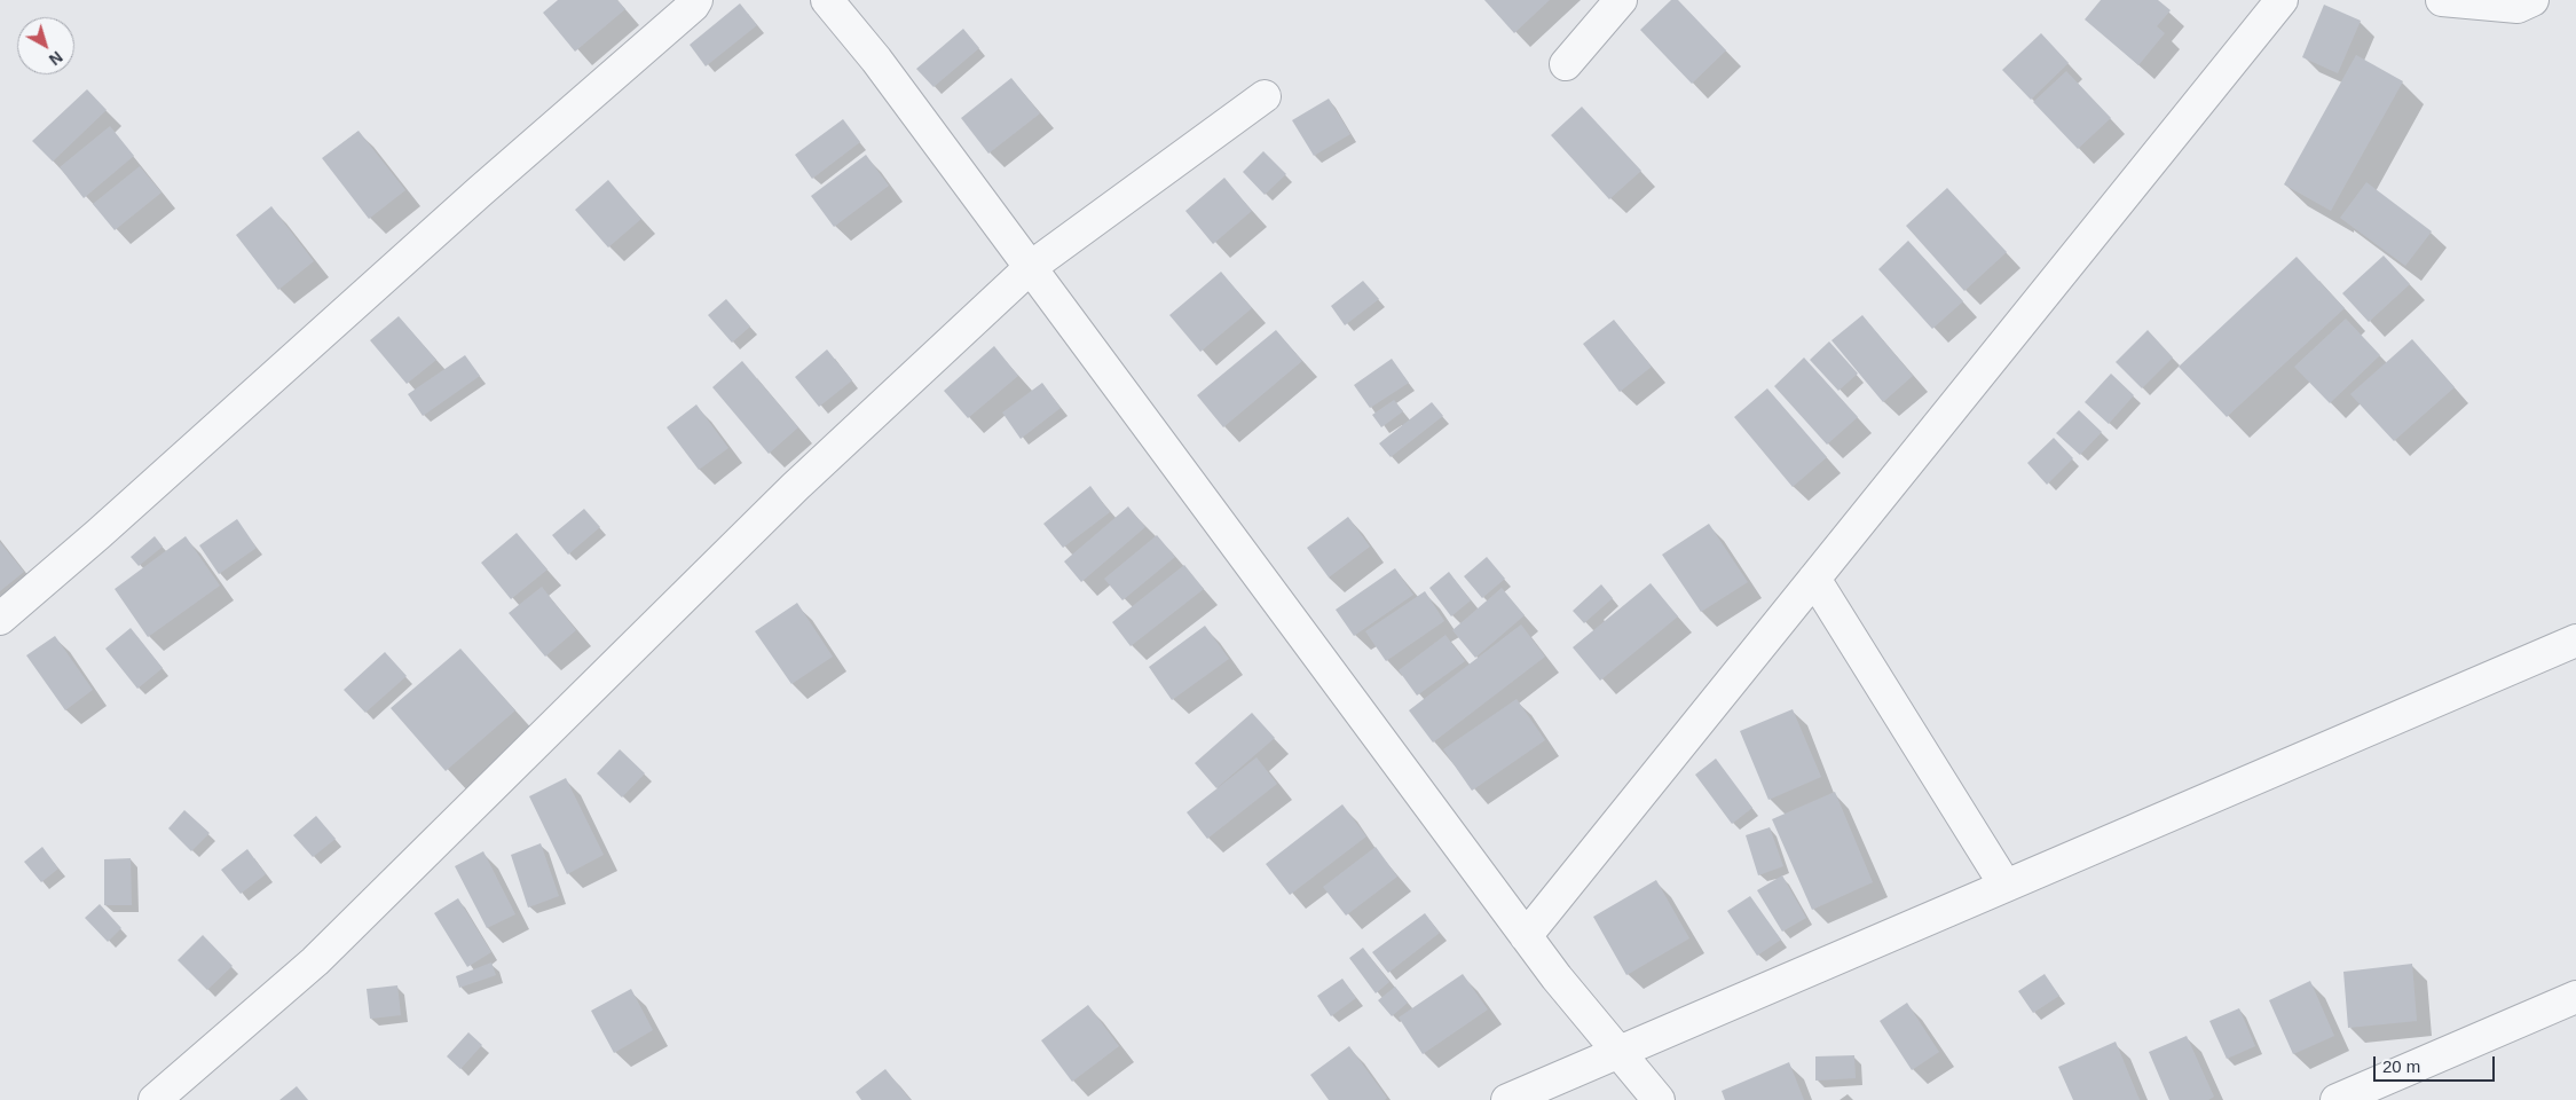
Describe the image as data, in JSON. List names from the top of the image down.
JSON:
{
  "scale_bar": "20 m",
  "north": "bottom right"
}
